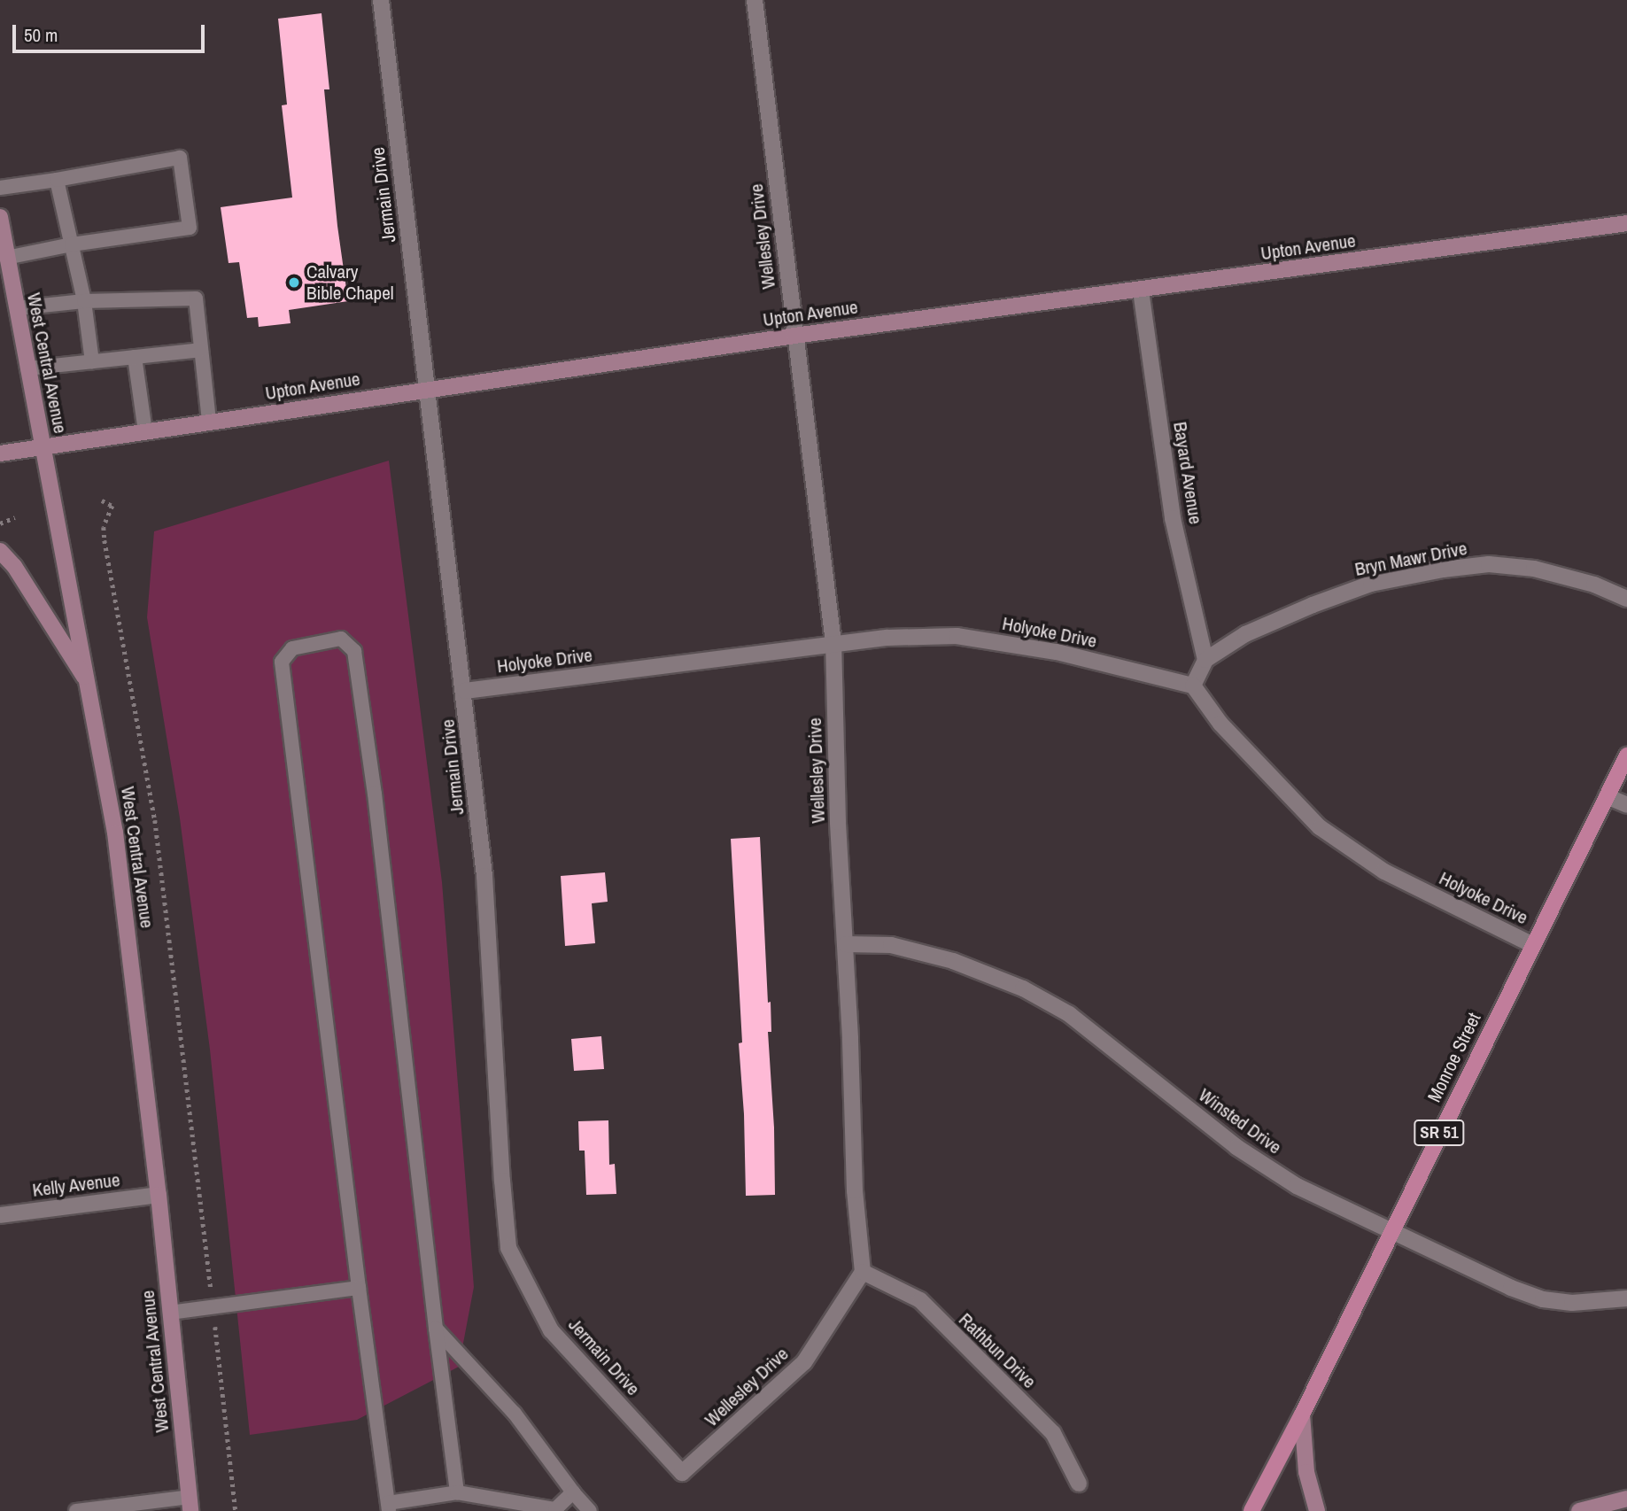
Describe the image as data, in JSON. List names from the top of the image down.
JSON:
{
  "streets": {
    "main road": ["Monroe Street", "SR 51"],
    "street": [
      "Jermain Drive",
      "Wellesley Drive",
      "Upton Avenue",
      "West Central Avenue",
      "Bayard Avenue",
      "Bryn Mawr Drive",
      "Holyoke Drive",
      "Winsted Drive",
      "Kelly Avenue",
      "Rathbun Drive"
    ]
  },
  "crossings": [
    ["Jermain Drive", "Wellesley Drive"],
    ["Jermain Drive", "Upton Avenue"],
    ["Jermain Drive", "Holyoke Drive"],
    ["Wellesley Drive", "Upton Avenue"],
    ["Wellesley Drive", "Holyoke Drive"],
    ["Wellesley Drive", "Winsted Drive"],
    ["Wellesley Drive", "Rathbun Drive"],
    ["Upton Avenue", "West Central Avenue"],
    ["Upton Avenue", "Bayard Avenue"],
    ["West Central Avenue", "Kelly Avenue"],
    ["Bayard Avenue", "Bryn Mawr Drive"],
    ["Holyoke Drive", "Monroe Street"],
    ["Monroe Street", "Winsted Drive"]
  ],
  "places": ["Calvary Bible Chapel"],
  "scale_bar": "50 m"
}
